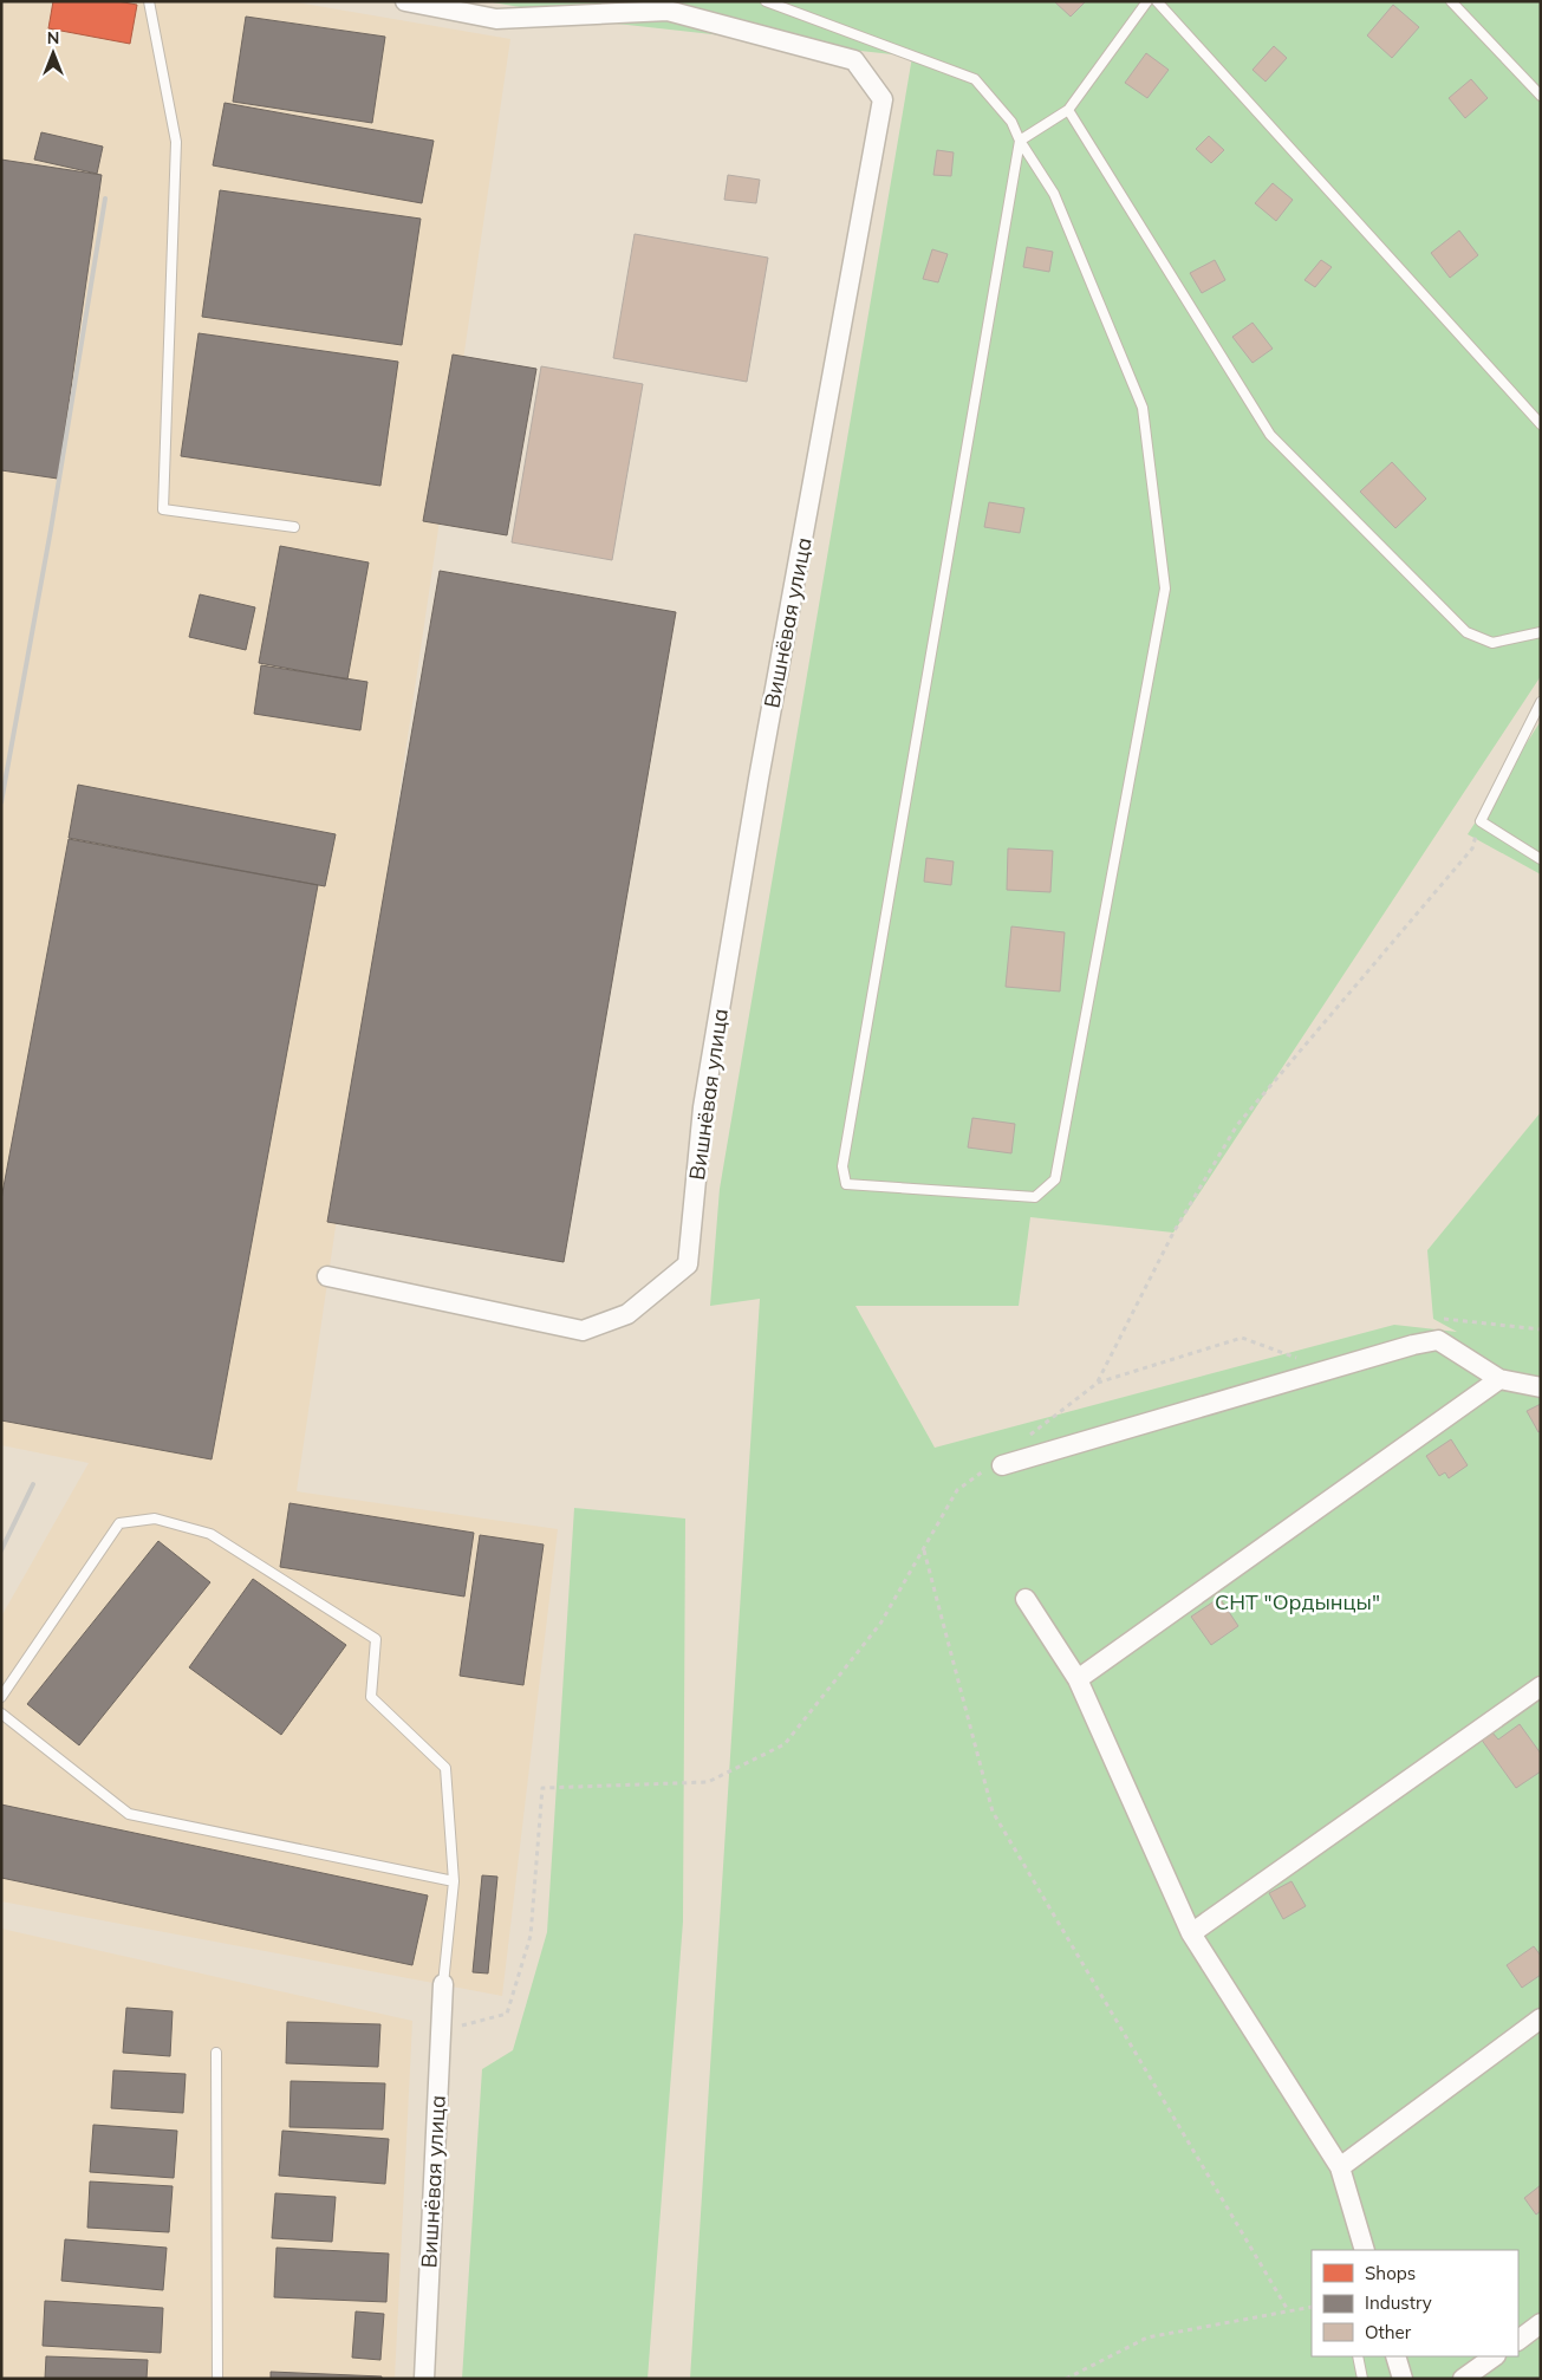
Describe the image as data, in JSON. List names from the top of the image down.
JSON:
{
  "streets": {
    "street": ["Вишнёвая улица"]
  },
  "parks": ["СНТ \"Ордынцы\""],
  "legend": ["Shops", "Industry", "Other"],
  "north": "top"
}
